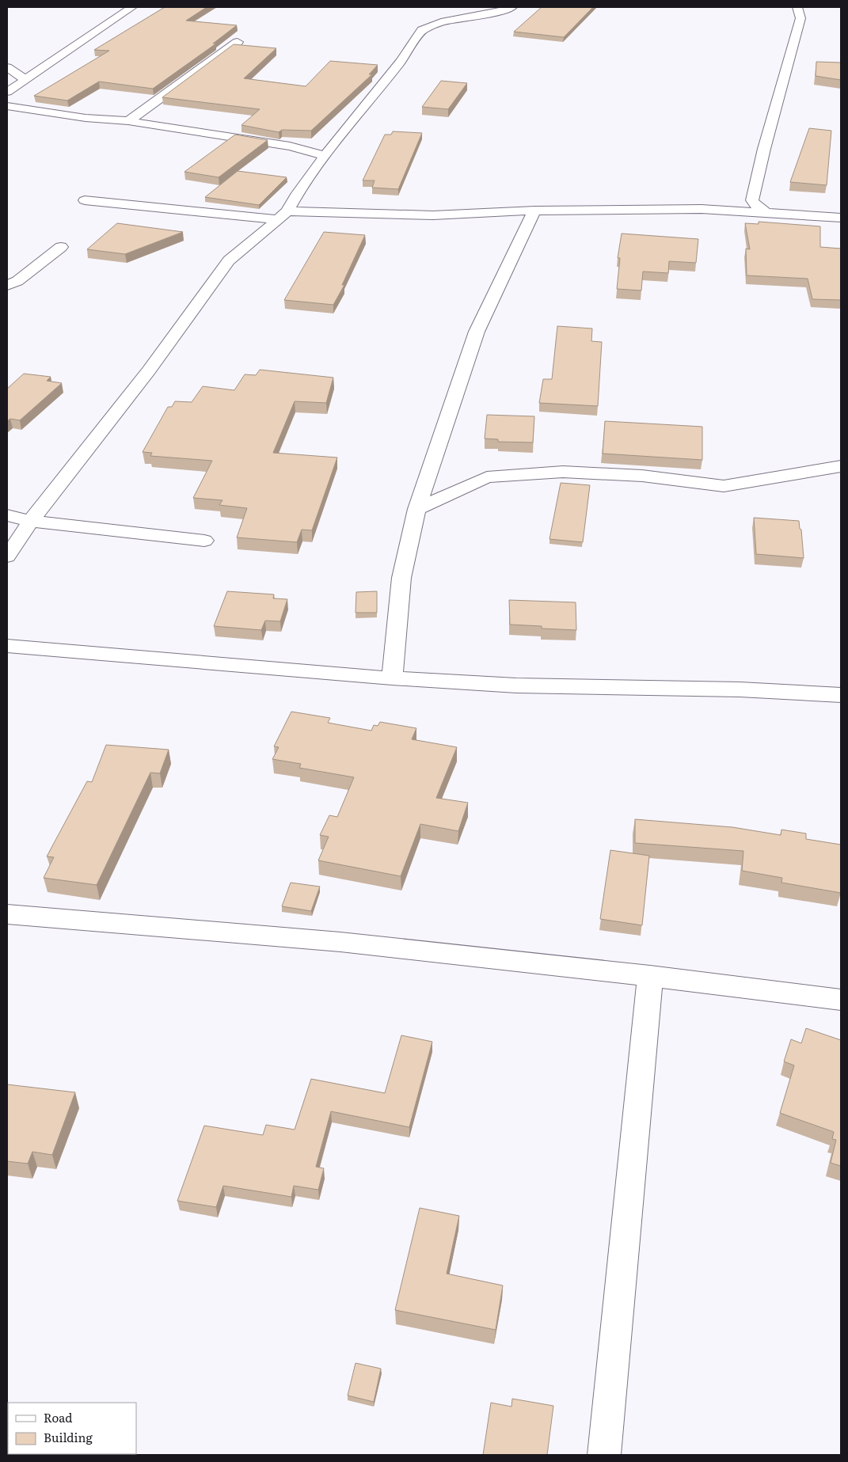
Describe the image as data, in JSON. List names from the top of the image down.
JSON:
{
  "legend": ["Road", "Building"]
}
